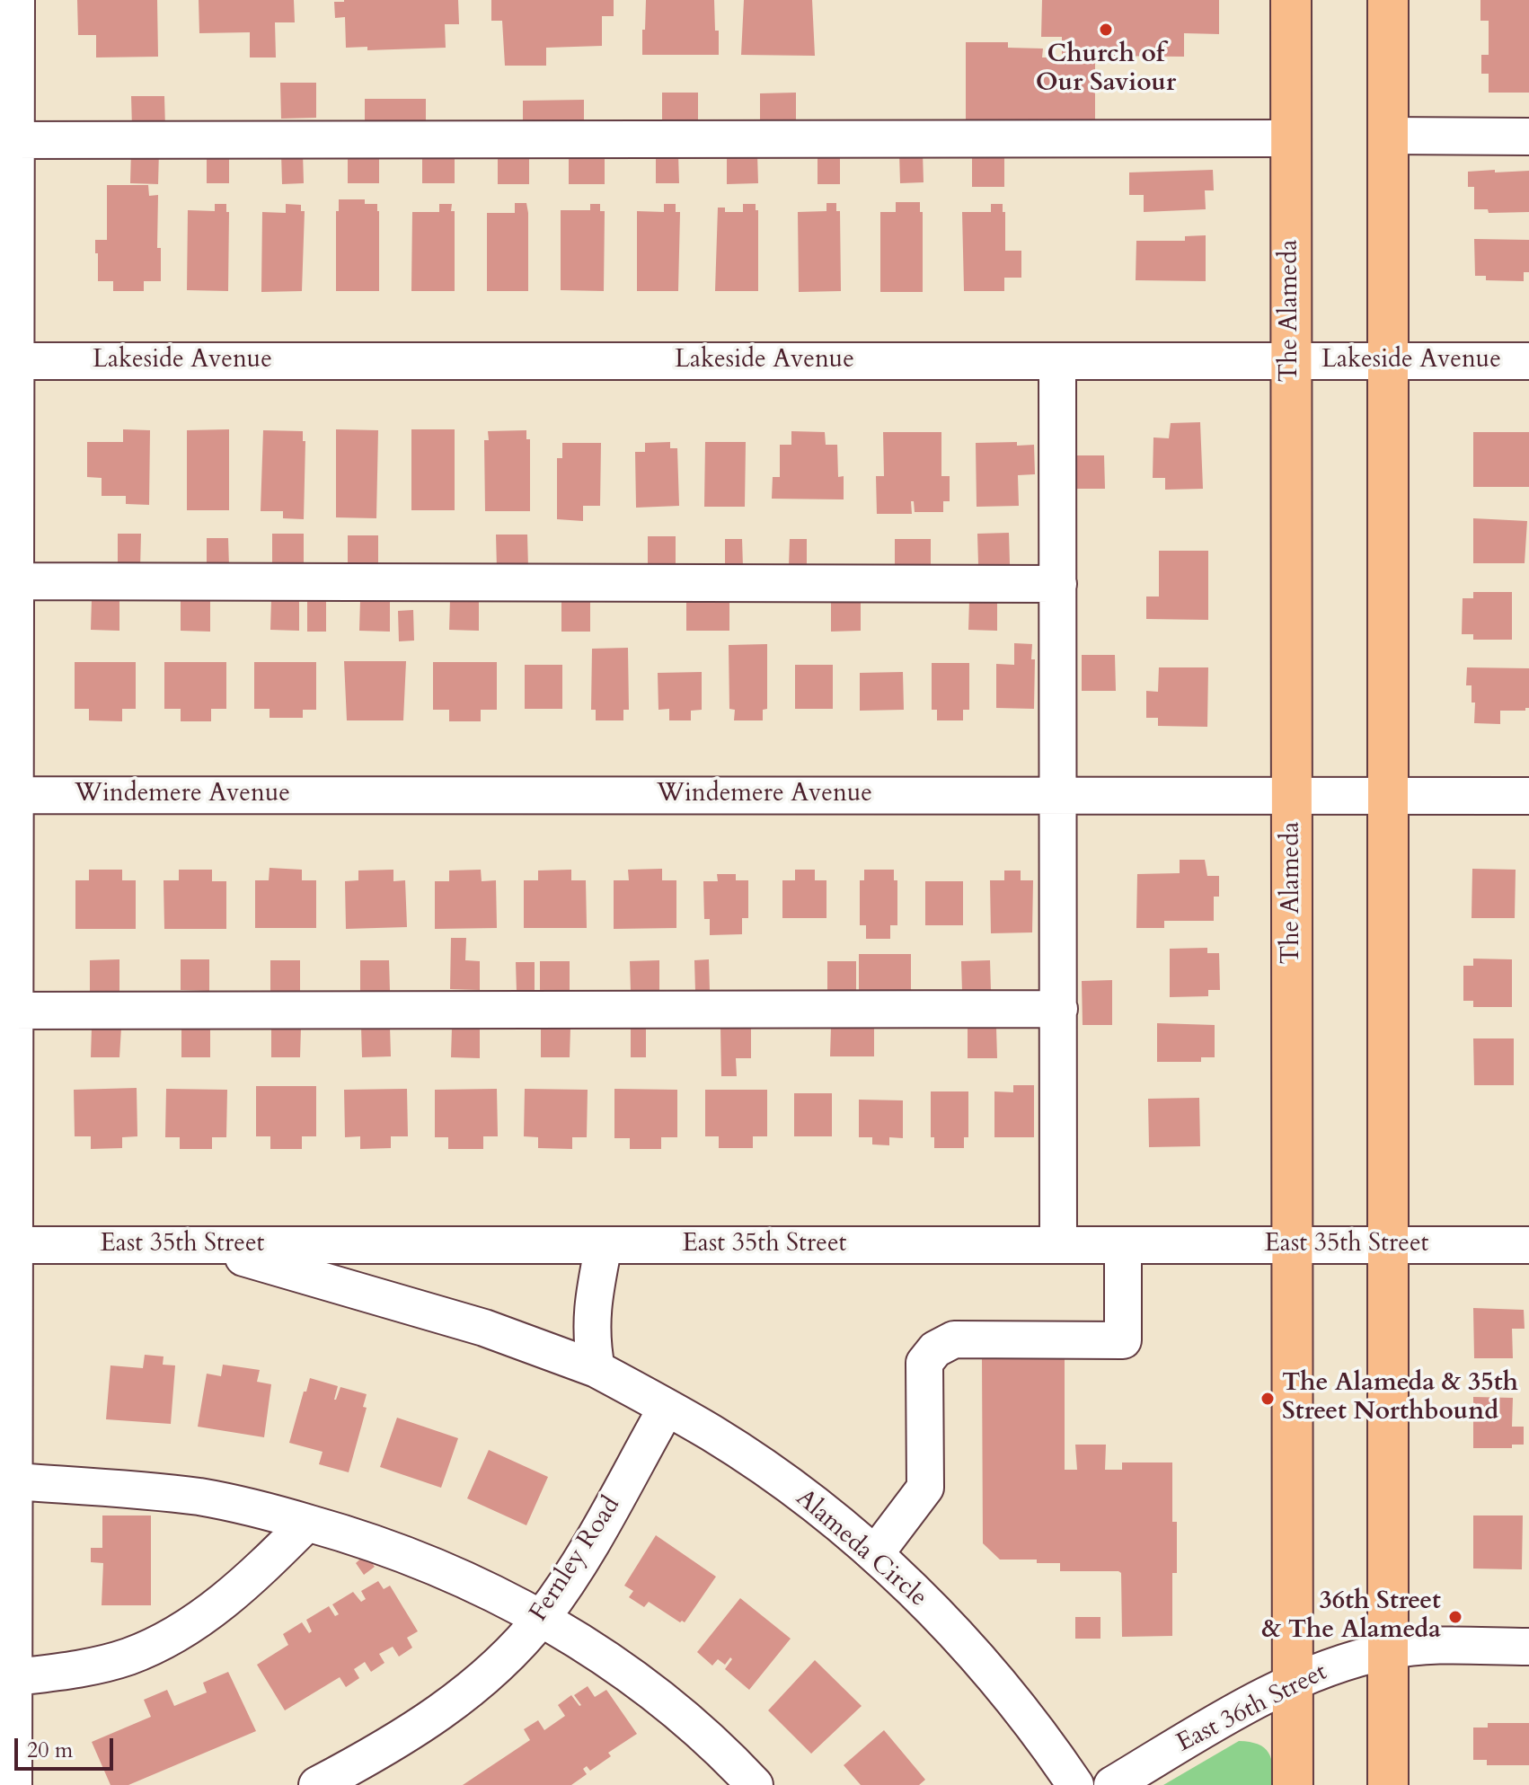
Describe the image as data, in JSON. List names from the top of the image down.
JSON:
{
  "streets": {
    "main road": ["The Alameda"],
    "street": [
      "Lakeside Avenue",
      "Windemere Avenue",
      "East 35th Street",
      "Alameda Circle",
      "Fernley Road",
      "East 36th Street"
    ]
  },
  "crossings": [
    ["The Alameda", "Lakeside Avenue"],
    ["The Alameda", "Windemere Avenue"],
    ["The Alameda", "East 35th Street"],
    ["The Alameda", "East 36th Street"],
    ["East 35th Street", "Alameda Circle"],
    ["Alameda Circle", "Fernley Road"]
  ],
  "places": ["Church of Our Saviour", "The Alameda & 35th Street Northbound", "36th Street & The Alameda"],
  "scale_bar": "20 m"
}
